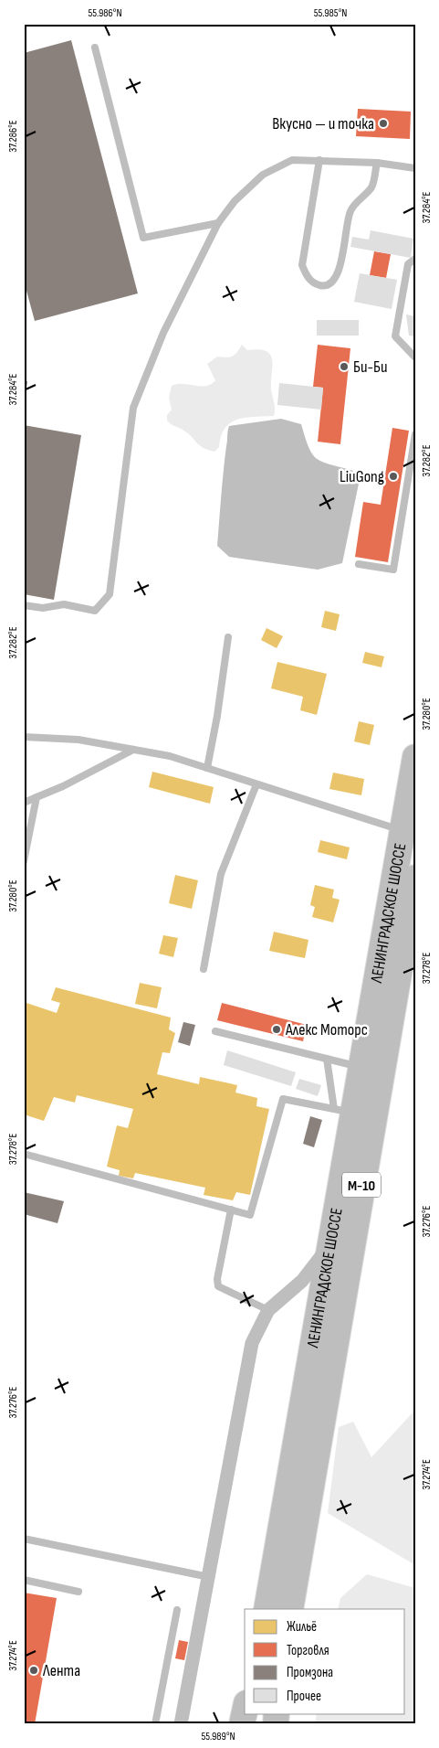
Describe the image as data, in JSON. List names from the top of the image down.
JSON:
{
  "streets": {
    "highway": ["ЛЕНИНГРАДСКОЕ ШОССЕ", "М-10"]
  },
  "places": [
    "Вкусно — и точка",
    "Би-Би",
    "LiuGong",
    "Алекс Моторс",
    "Лента"
  ],
  "legend": [
    "Жильё",
    "Торговля",
    "Промзона",
    "Прочее"
  ],
  "coordinates": [
    "55.986°N",
    "55.985°N",
    "37.286°E",
    "37.284°E",
    "37.282°E",
    "37.280°E",
    "37.278°E",
    "37.276°E",
    "37.274°E",
    "55.989°N"
  ]
}
